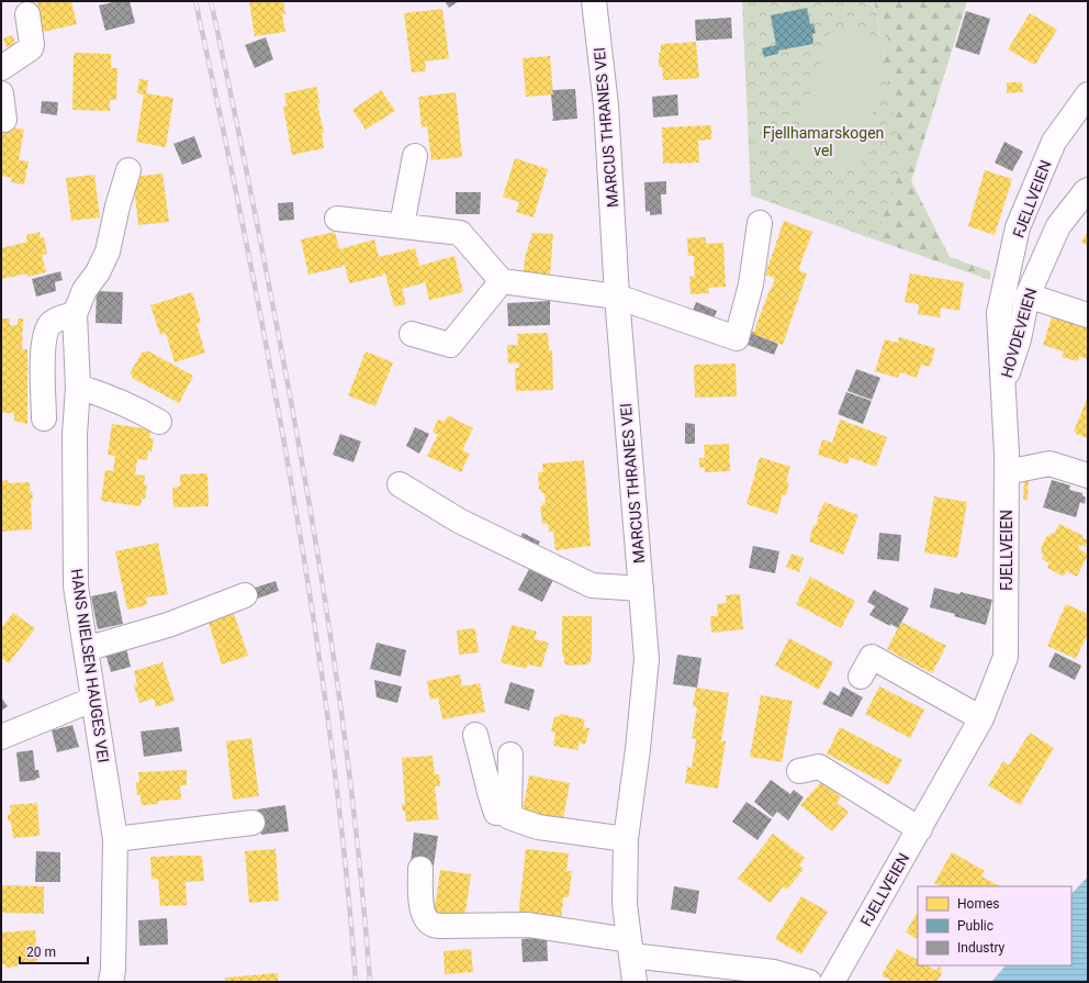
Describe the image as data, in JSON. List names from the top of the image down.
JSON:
{
  "streets": {
    "street": [
      "MARCUS THRANES VEI",
      "FJELLVEIEN",
      "HOVDEVEIEN",
      "HANS NIELSEN HAUGES VEI"
    ]
  },
  "crossings": [
    ["FJELLVEIEN", "HOVDEVEIEN"]
  ],
  "parks": ["Fjellhamarskogen vel"],
  "legend": ["Homes", "Public", "Industry"],
  "scale_bar": "20 m"
}
